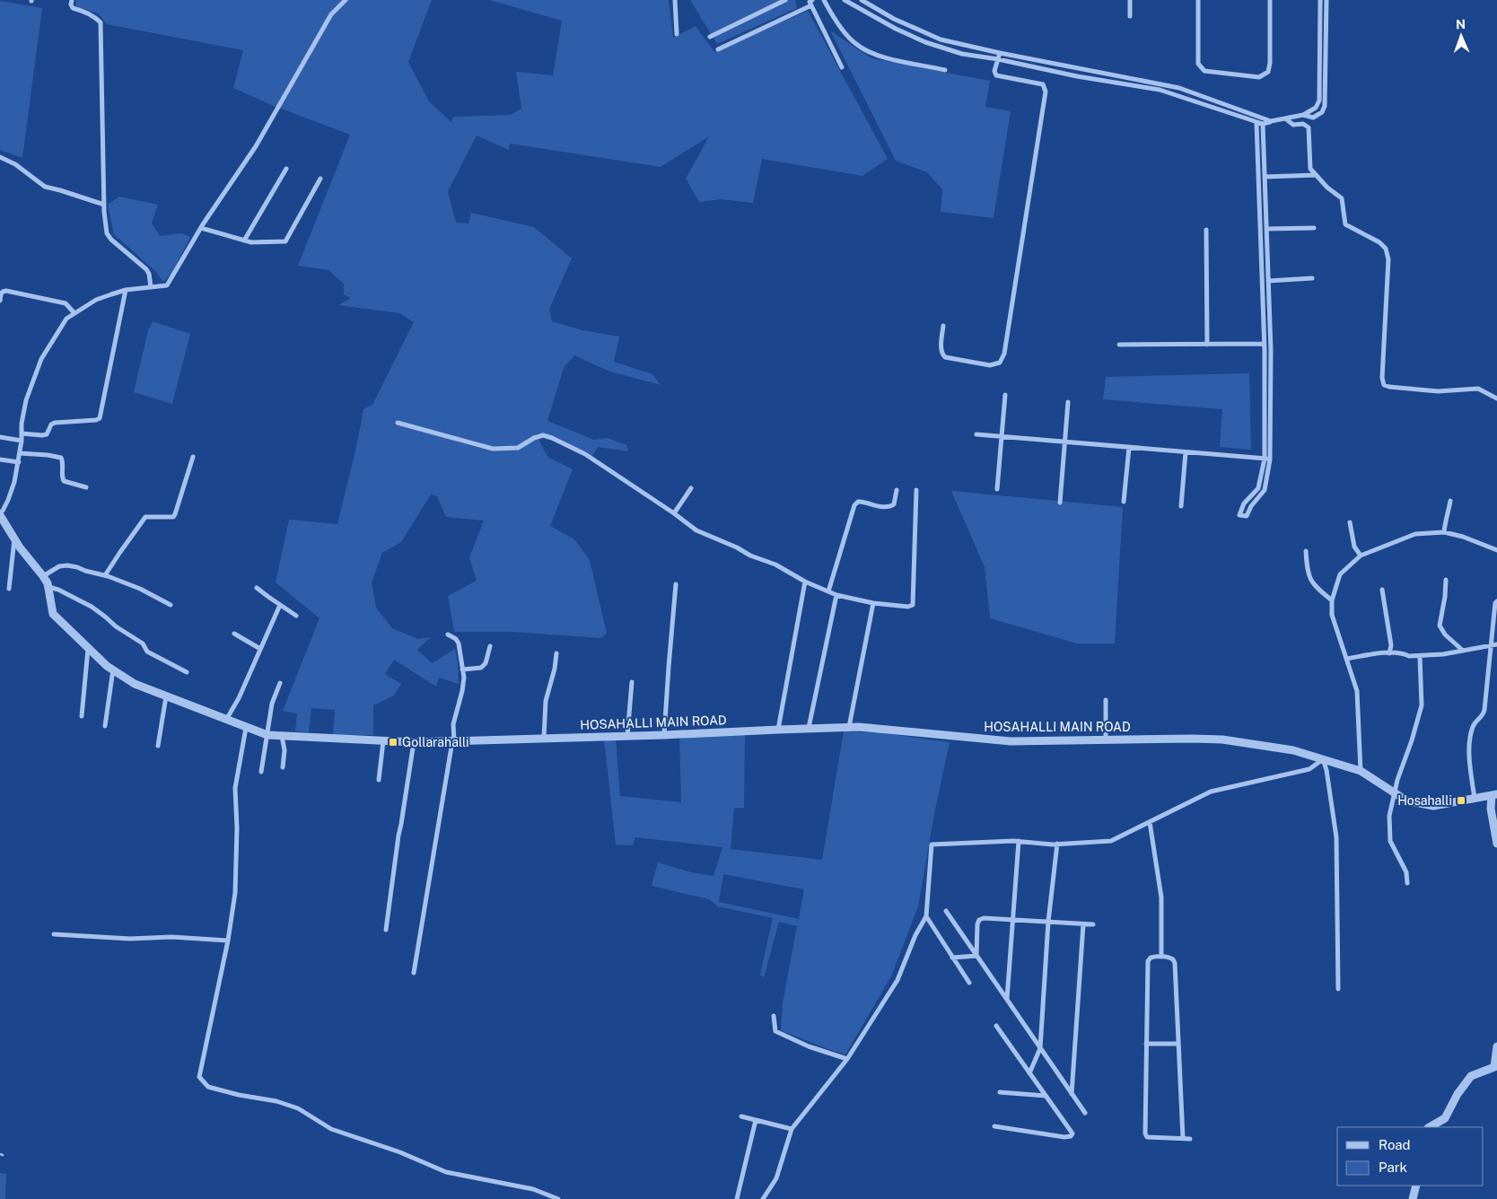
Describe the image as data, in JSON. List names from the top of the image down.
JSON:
{
  "streets": {
    "street": ["HOSAHALLI MAIN ROAD"]
  },
  "places": {
    "transit": ["Gollarahalli", "Hosahalli"]
  },
  "legend": ["Road", "Park"],
  "north": "top"
}
